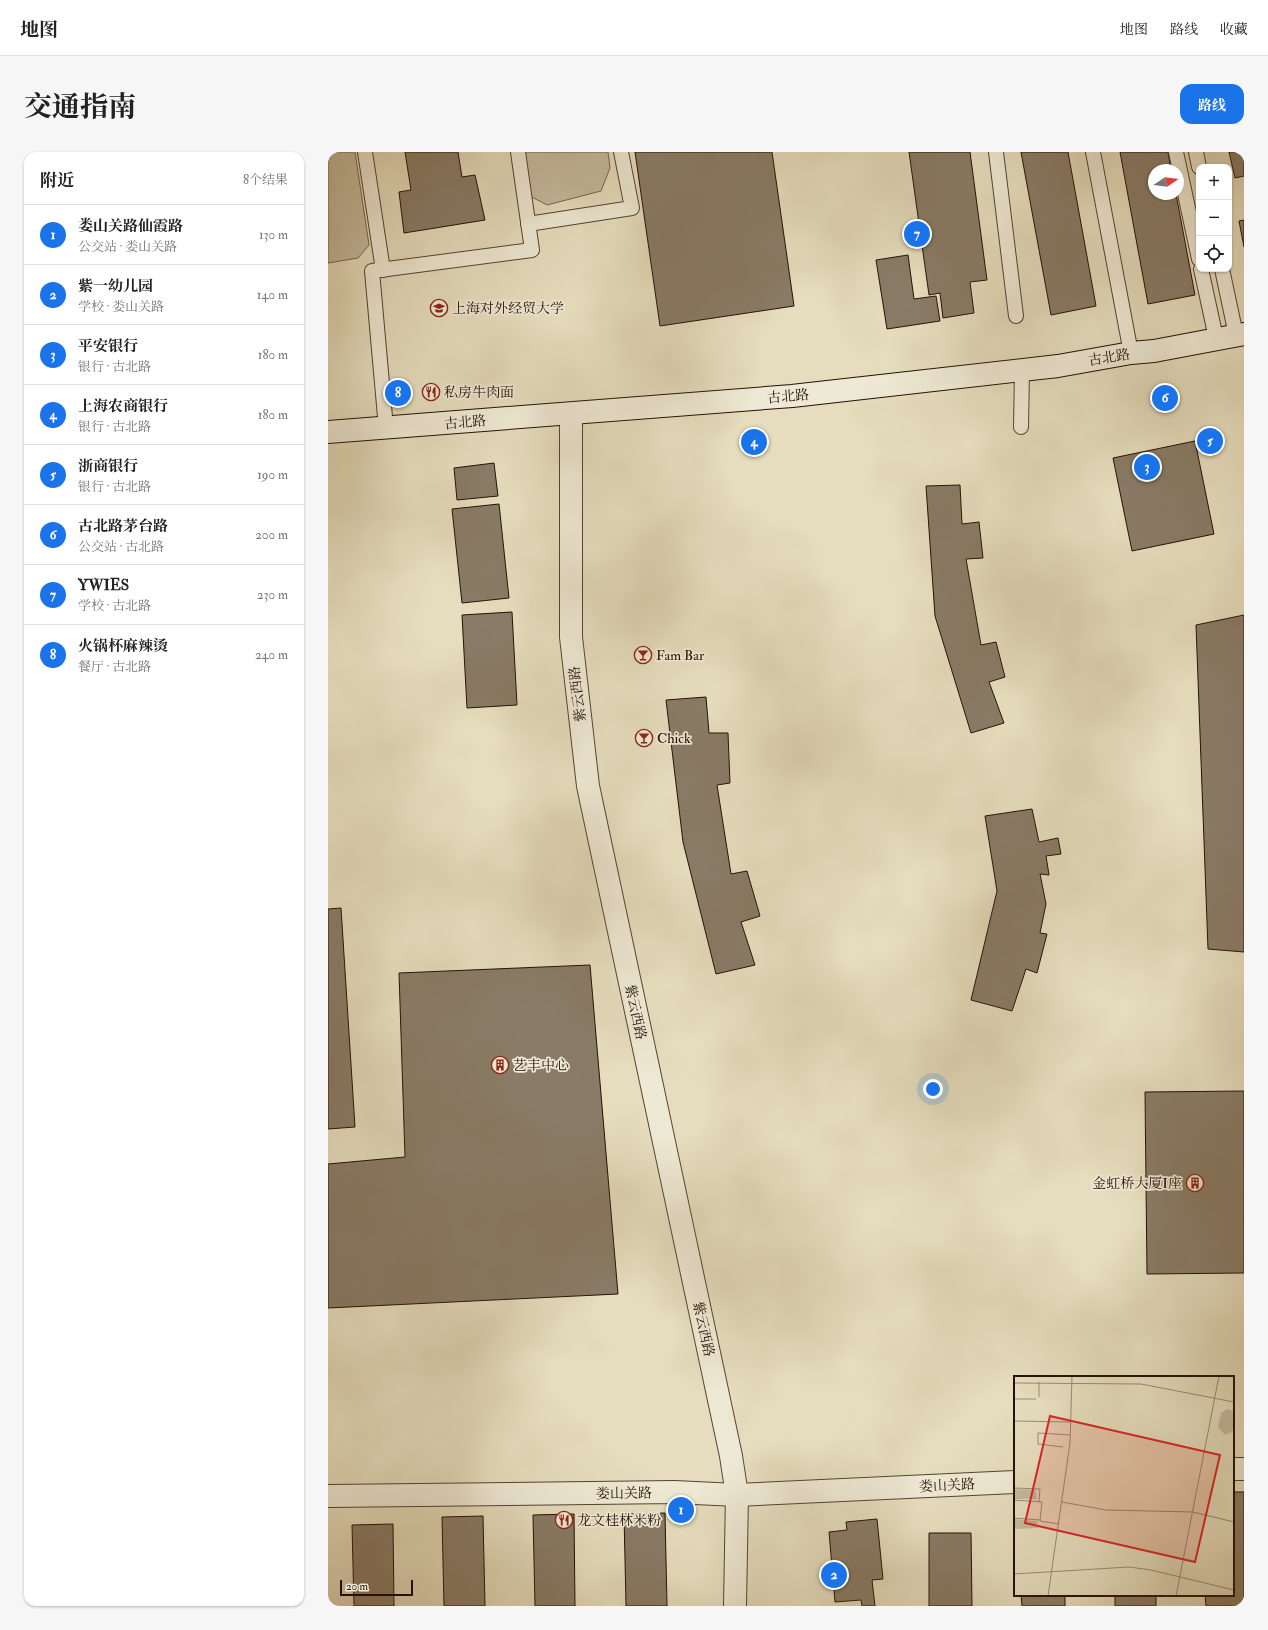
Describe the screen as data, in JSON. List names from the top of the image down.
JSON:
{
  "streets": {
    "street": ["古北路", "紫云西路", "娄山关路"]
  },
  "crossings": [
    ["古北路", "紫云西路"],
    ["紫云西路", "娄山关路"]
  ],
  "places": {
    "school or university": ["上海对外经贸大学"],
    "restaurant": ["私房牛肉面", "龙文桂林米粉"],
    "bar": ["Fam Bar", "Chick"],
    "building": ["艺丰中心", "金虹桥大厦I座"]
  },
  "scale_bar": "20 m",
  "north": "right",
  "page": {
    "header": "地图",
    "nav": ["地图", "路线", "收藏"],
    "title": "交通指南",
    "buttons": "路线",
    "heading": ["附近", "8个结果"],
    "map_buttons": ["+", "−"],
    "list": [
      {
        "mark": "1",
        "name": "娄山关路仙霞路",
        "note": "公交站 · 娄山关路",
        "value": "130 m"
      },
      {
        "mark": "2",
        "name": "紫一幼儿园",
        "note": "学校 · 娄山关路",
        "value": "140 m"
      },
      {
        "mark": "3",
        "name": "平安银行",
        "note": "银行 · 古北路",
        "value": "180 m"
      },
      {
        "mark": "4",
        "name": "上海农商银行",
        "note": "银行 · 古北路",
        "value": "180 m"
      },
      {
        "mark": "5",
        "name": "浙商银行",
        "note": "银行 · 古北路",
        "value": "190 m"
      },
      {
        "mark": "6",
        "name": "古北路茅台路",
        "note": "公交站 · 古北路",
        "value": "200 m"
      },
      {
        "mark": "7",
        "name": "YWIES",
        "note": "学校 · 古北路",
        "value": "230 m"
      },
      {
        "mark": "8",
        "name": "火锅杯麻辣烫",
        "note": "餐厅 · 古北路",
        "value": "240 m"
      }
    ],
    "pins": [
      "7",
      "8",
      "6",
      "5",
      "4",
      "3",
      "1",
      "2"
    ],
    "scale": "20 m"
  }
}
